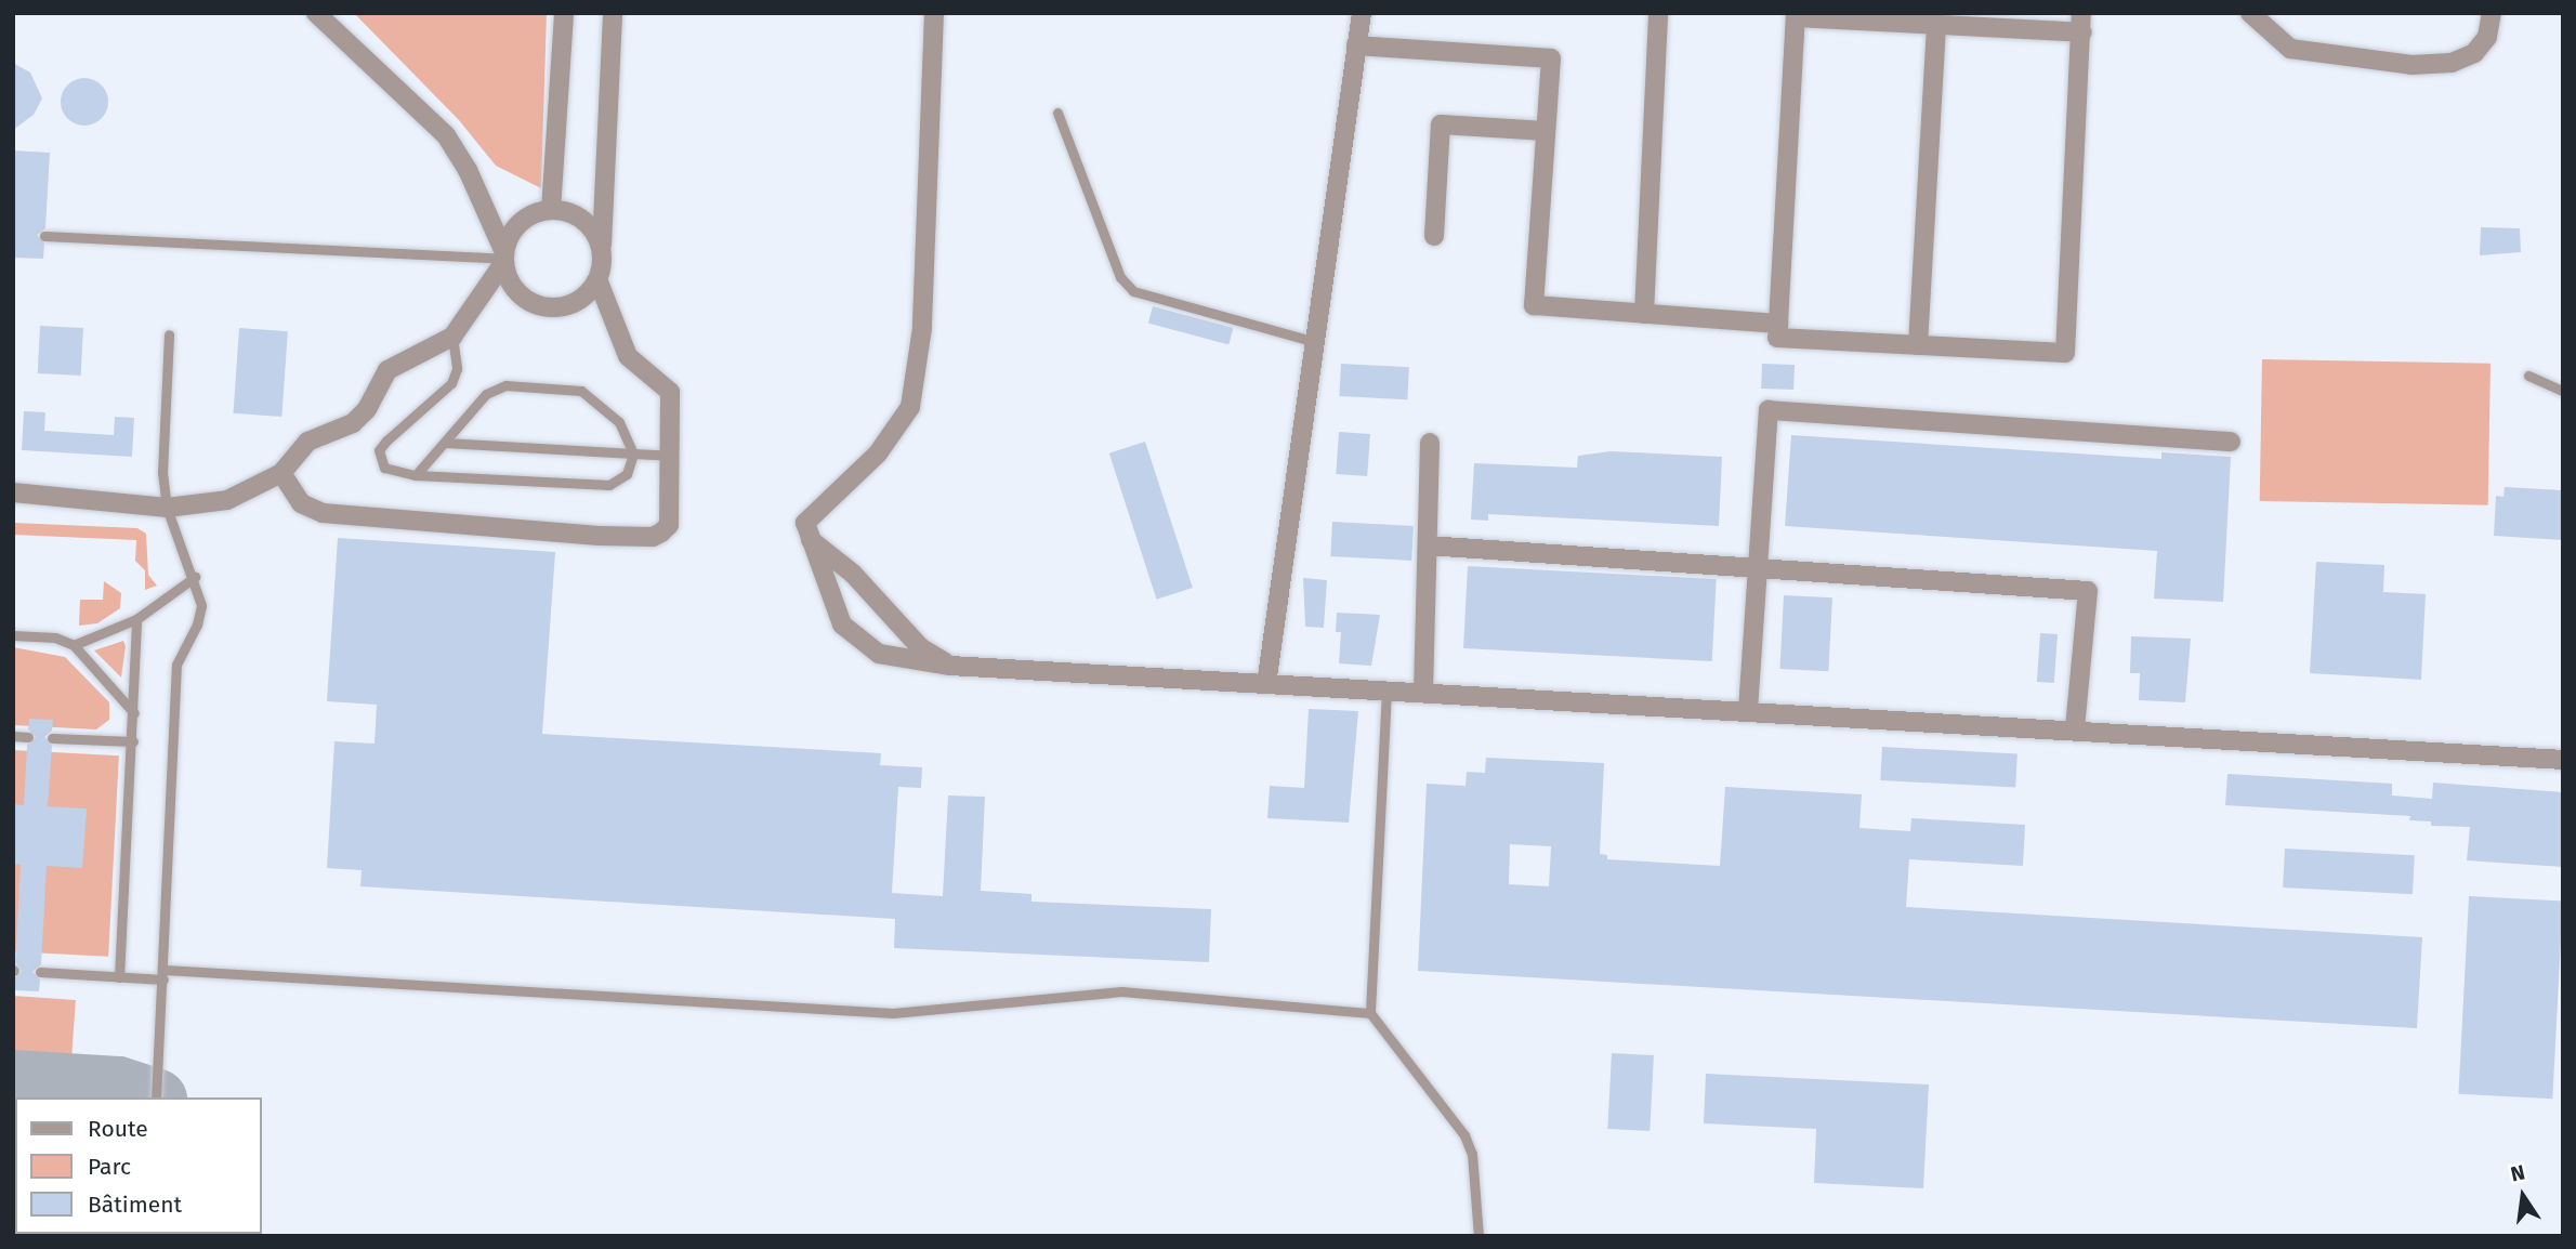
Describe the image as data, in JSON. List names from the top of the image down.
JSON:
{
  "legend": ["Route", "Parc", "Bâtiment"],
  "north": "top"
}
